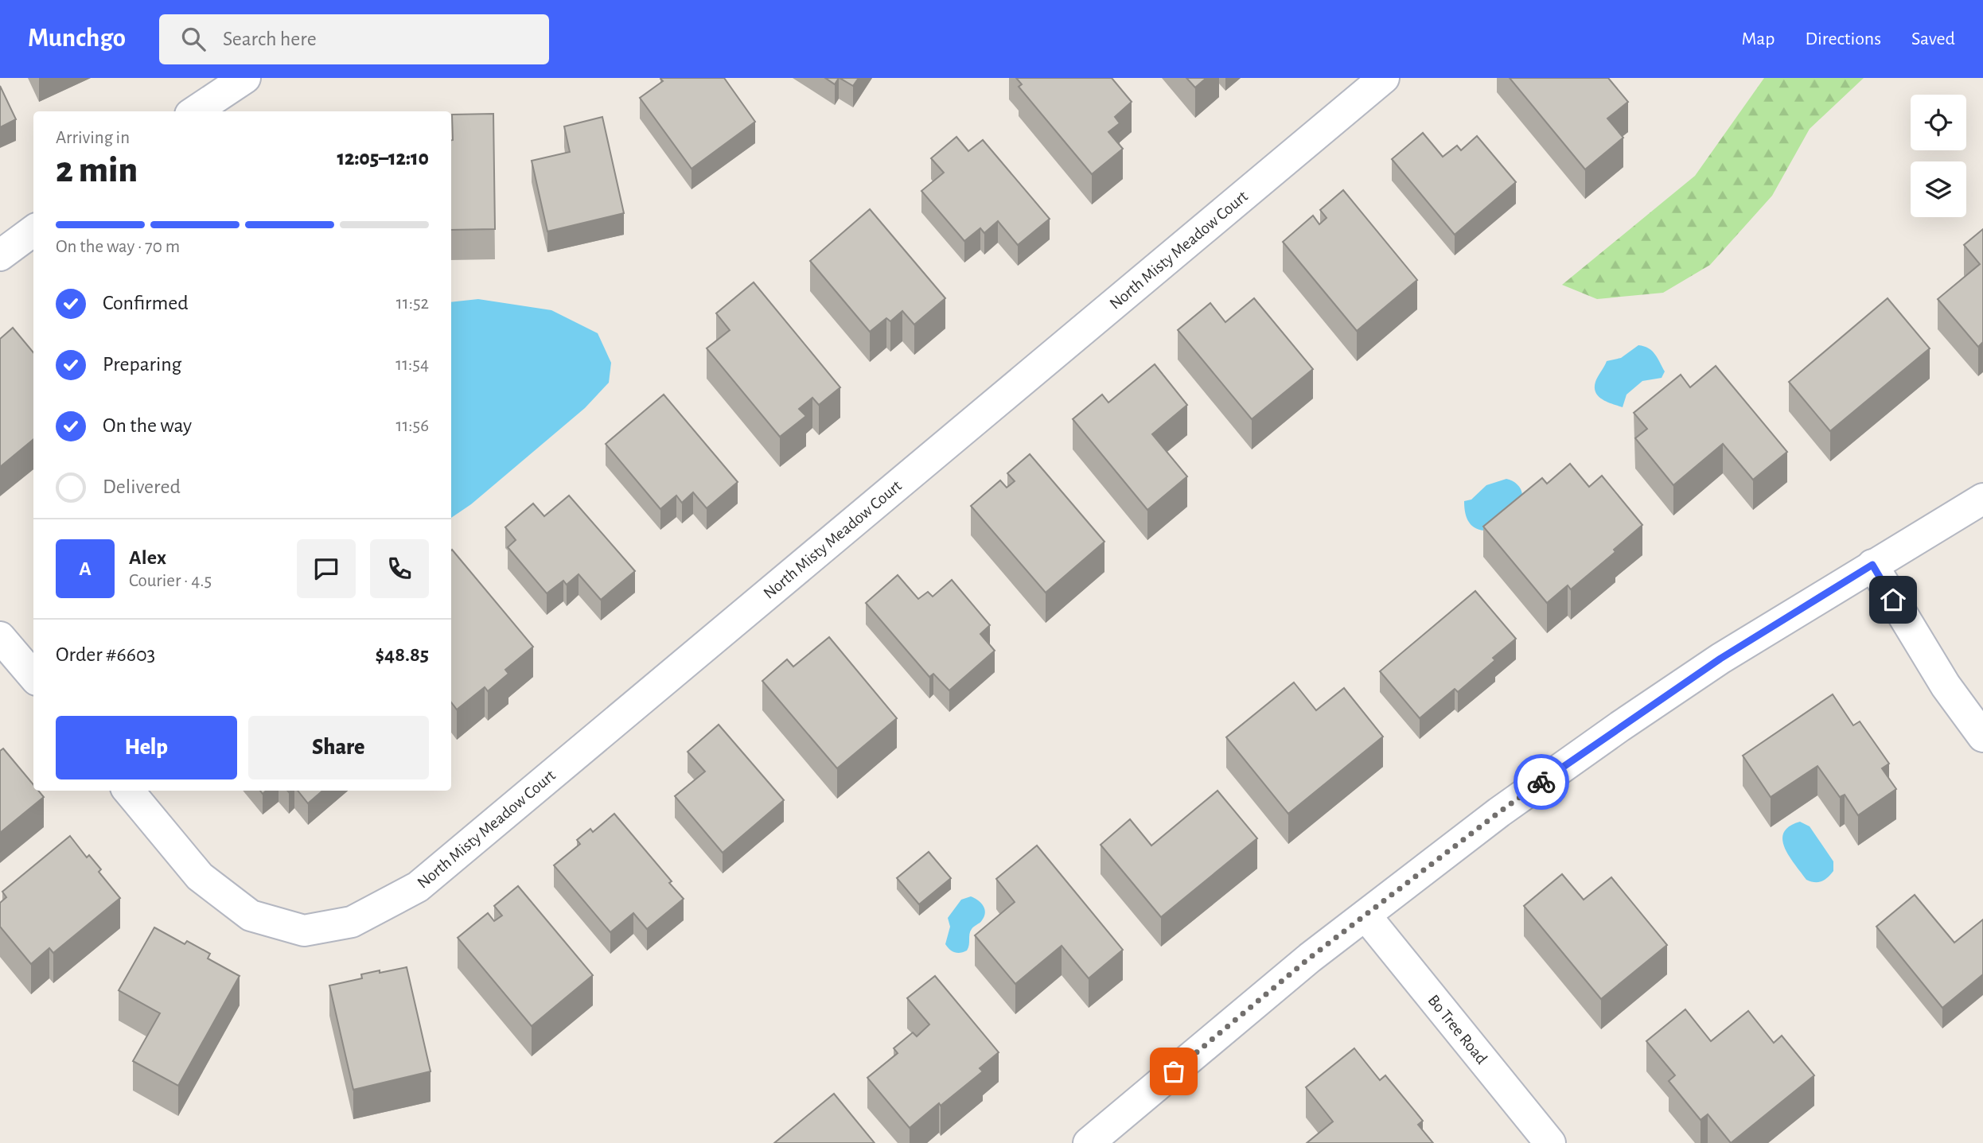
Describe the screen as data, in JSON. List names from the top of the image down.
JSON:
{
  "streets": {
    "street": ["North Misty Meadow Court", "Bo Tree Road"]
  },
  "page": {
    "header": "Munchgo",
    "search": "Search here",
    "nav": ["Map", "Directions", "Saved"],
    "heading": ["2 min", "Arriving in", "12:05–12:10"],
    "panel": [
      "Alex",
      "Courier · 4.5",
      "Order #6603",
      "$48.85"
    ],
    "bar": "On the way · 70 m",
    "list": [
      ["Confirmed", "11:52"],
      ["Preparing", "11:54"],
      ["On the way", "11:56"],
      "Delivered"
    ],
    "round": "A",
    "buttons": ["Help", "Share"]
  }
}
